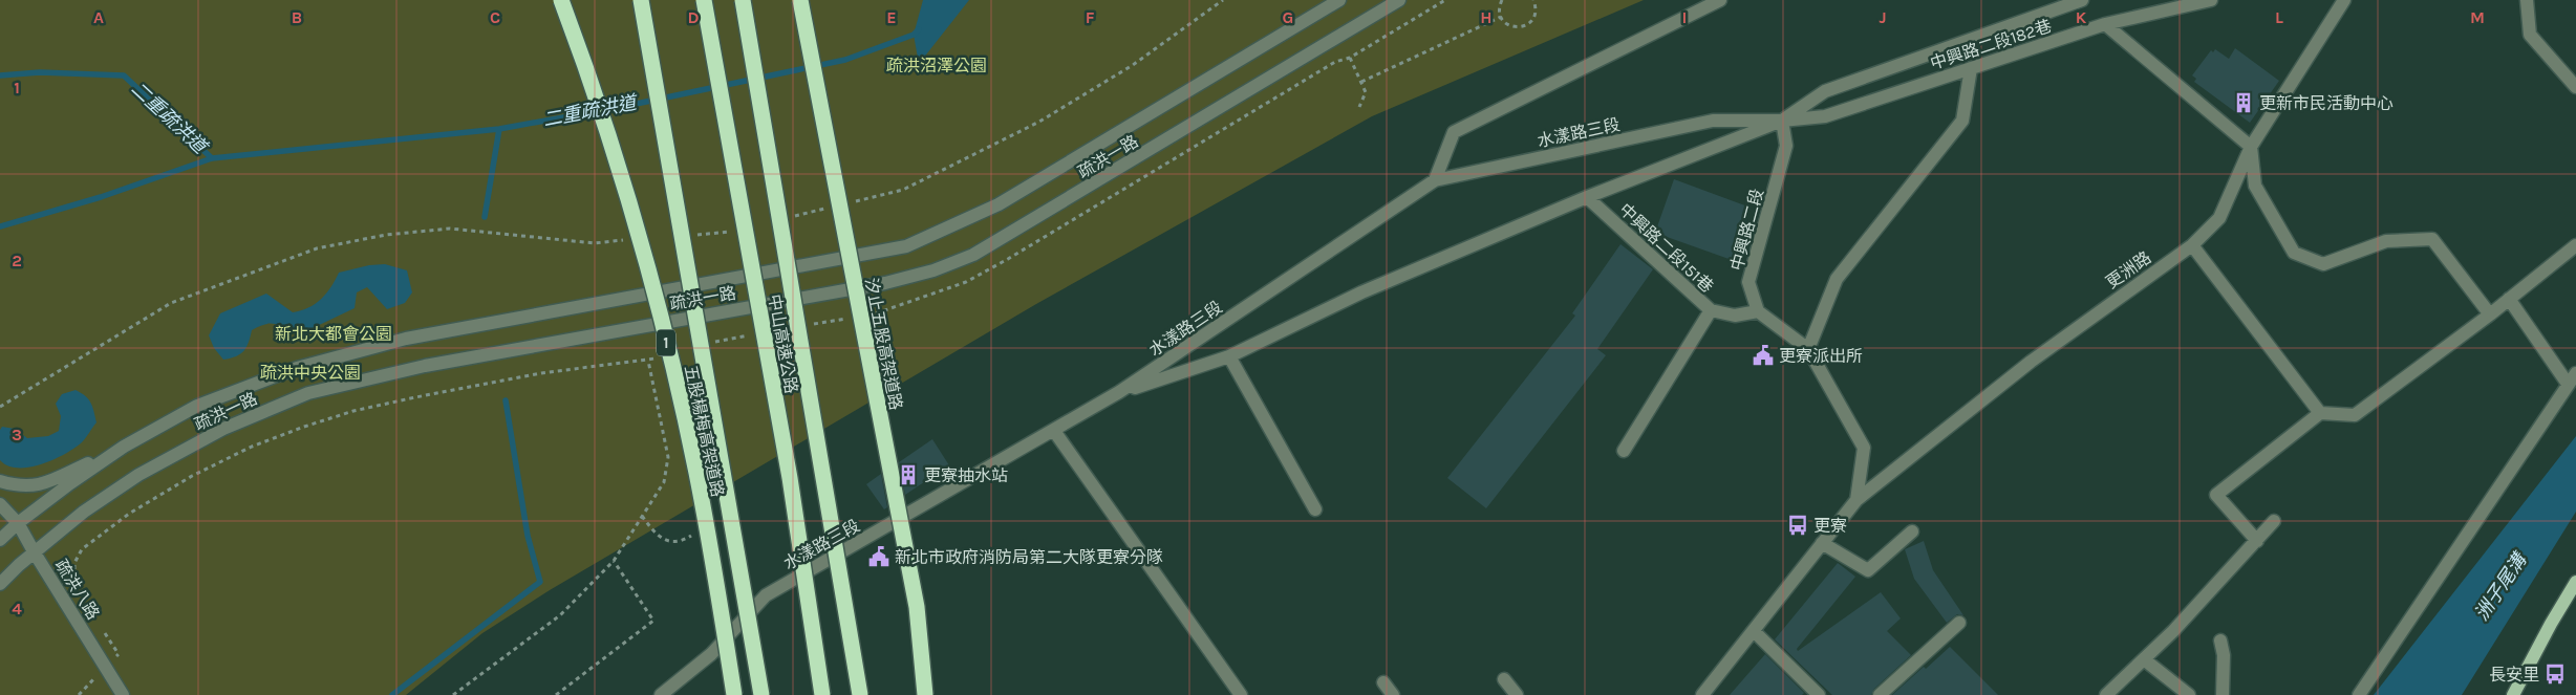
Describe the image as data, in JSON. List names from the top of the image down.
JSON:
{
  "streets": {
    "highway": [
      "1",
      "中山高速公路",
      "汐止五股高架道路",
      "五股楊梅高架道路"
    ],
    "street": [
      "中興路二段182巷",
      "水漾路三段",
      "疏洪一路",
      "中興路二段",
      "中興路二段151巷",
      "更洲路",
      "疏洪八路"
    ]
  },
  "crossings": [
    ["中興路二段182巷", "水漾路三段"],
    ["中興路二段182巷", "中興路二段"],
    ["水漾路三段", "中興路二段"],
    ["疏洪一路", "疏洪八路"],
    ["中興路二段", "中興路二段151巷"]
  ],
  "water": ["二重疏洪道", "洲子尾溝"],
  "parks": ["疏洪沼澤公園", "新北大都會公園", "疏洪中央公園"],
  "places": {
    "building": ["更新市民活動中心", "更寮抽水站"],
    "public building": ["更寮派出所", "新北市政府消防局第二大隊更寮分隊"],
    "bus stop": ["更寮", "長安里"]
  },
  "grid": {
    "columns": [
      "A",
      "B",
      "C",
      "D",
      "E",
      "F",
      "G",
      "H",
      "I",
      "J",
      "K",
      "L",
      "M"
    ],
    "rows": [
      "1",
      "2",
      "3",
      "4"
    ]
  }
}
